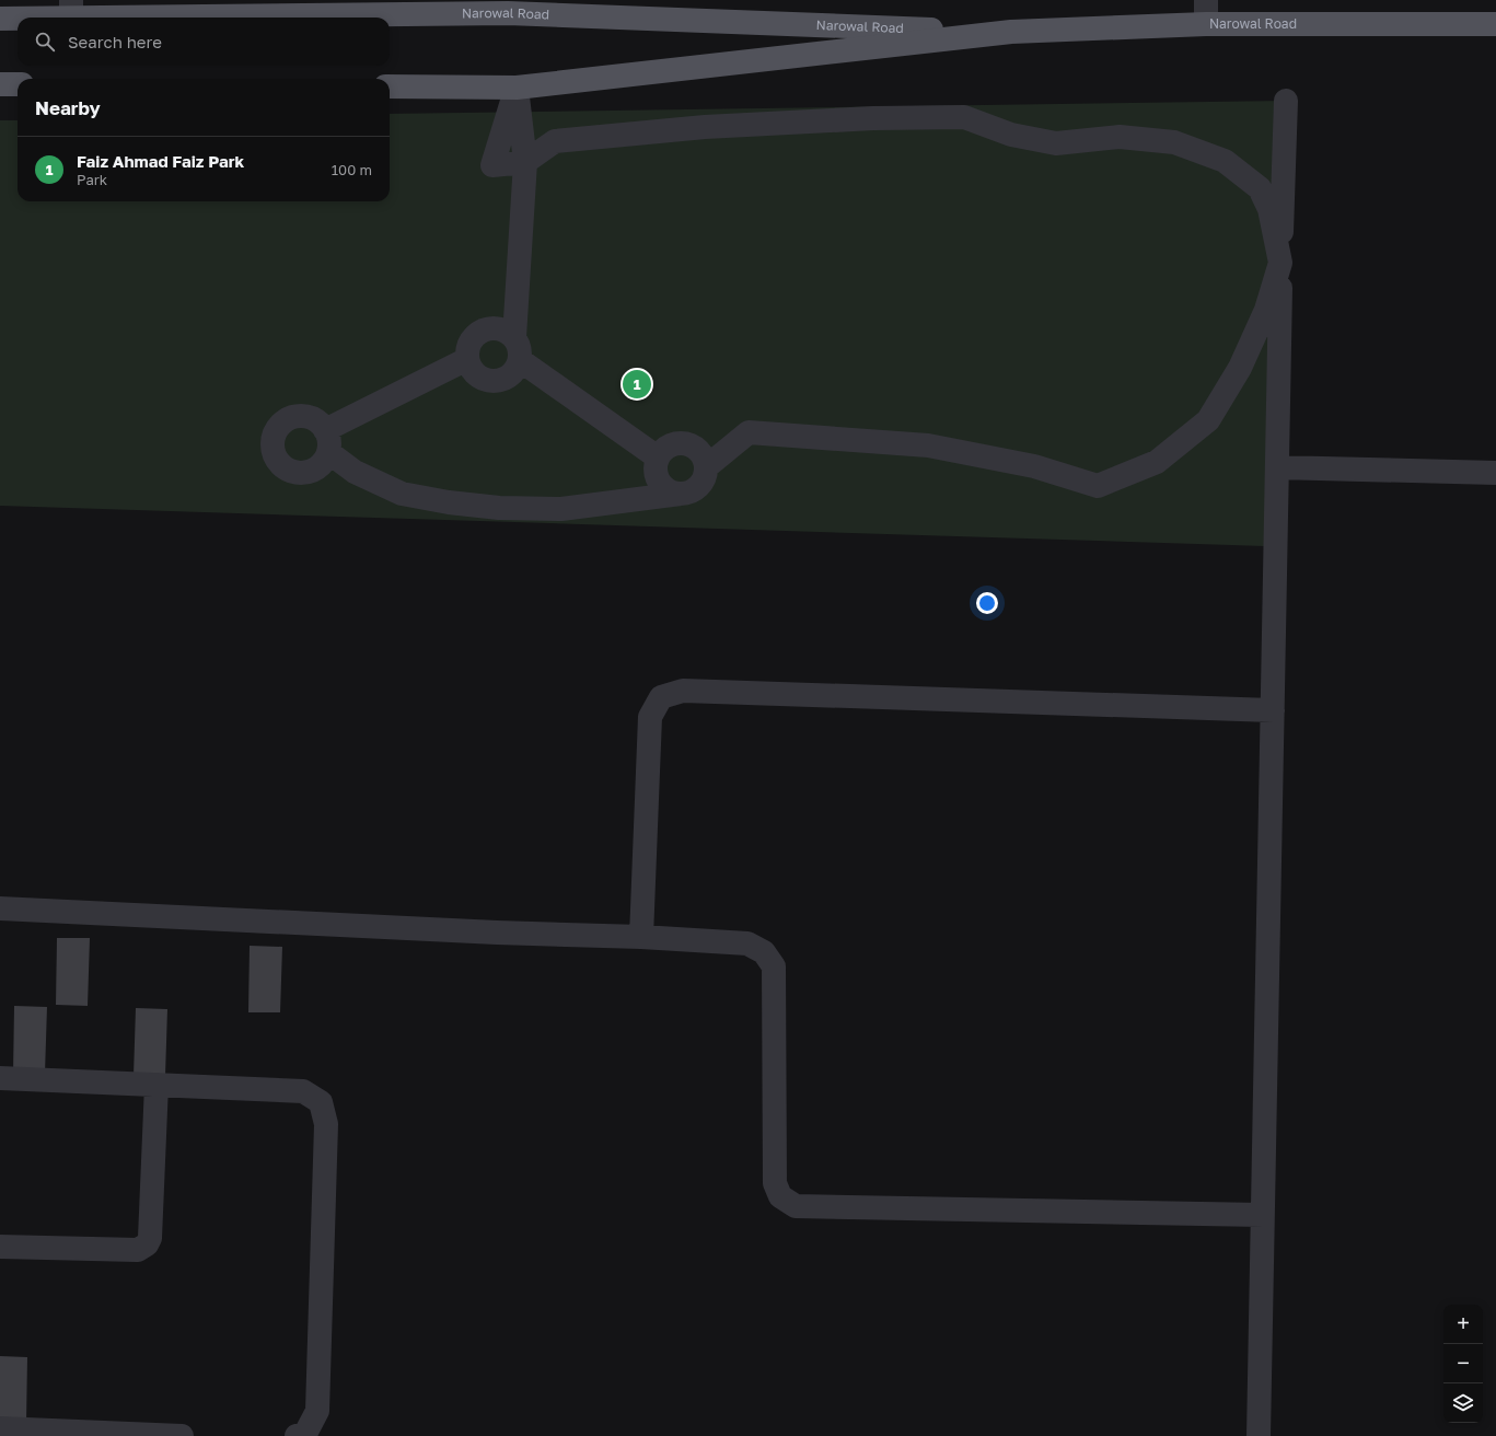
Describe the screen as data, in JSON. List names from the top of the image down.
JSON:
{
  "streets": {
    "main road": ["Narowal Road"]
  },
  "page": {
    "search": "Search here",
    "heading": "Nearby",
    "list": [
      {
        "mark": "1",
        "name": "Faiz Ahmad Faiz Park",
        "note": "Park",
        "value": "100 m"
      }
    ],
    "pins": "1",
    "map_buttons": ["+", "−"]
  }
}
